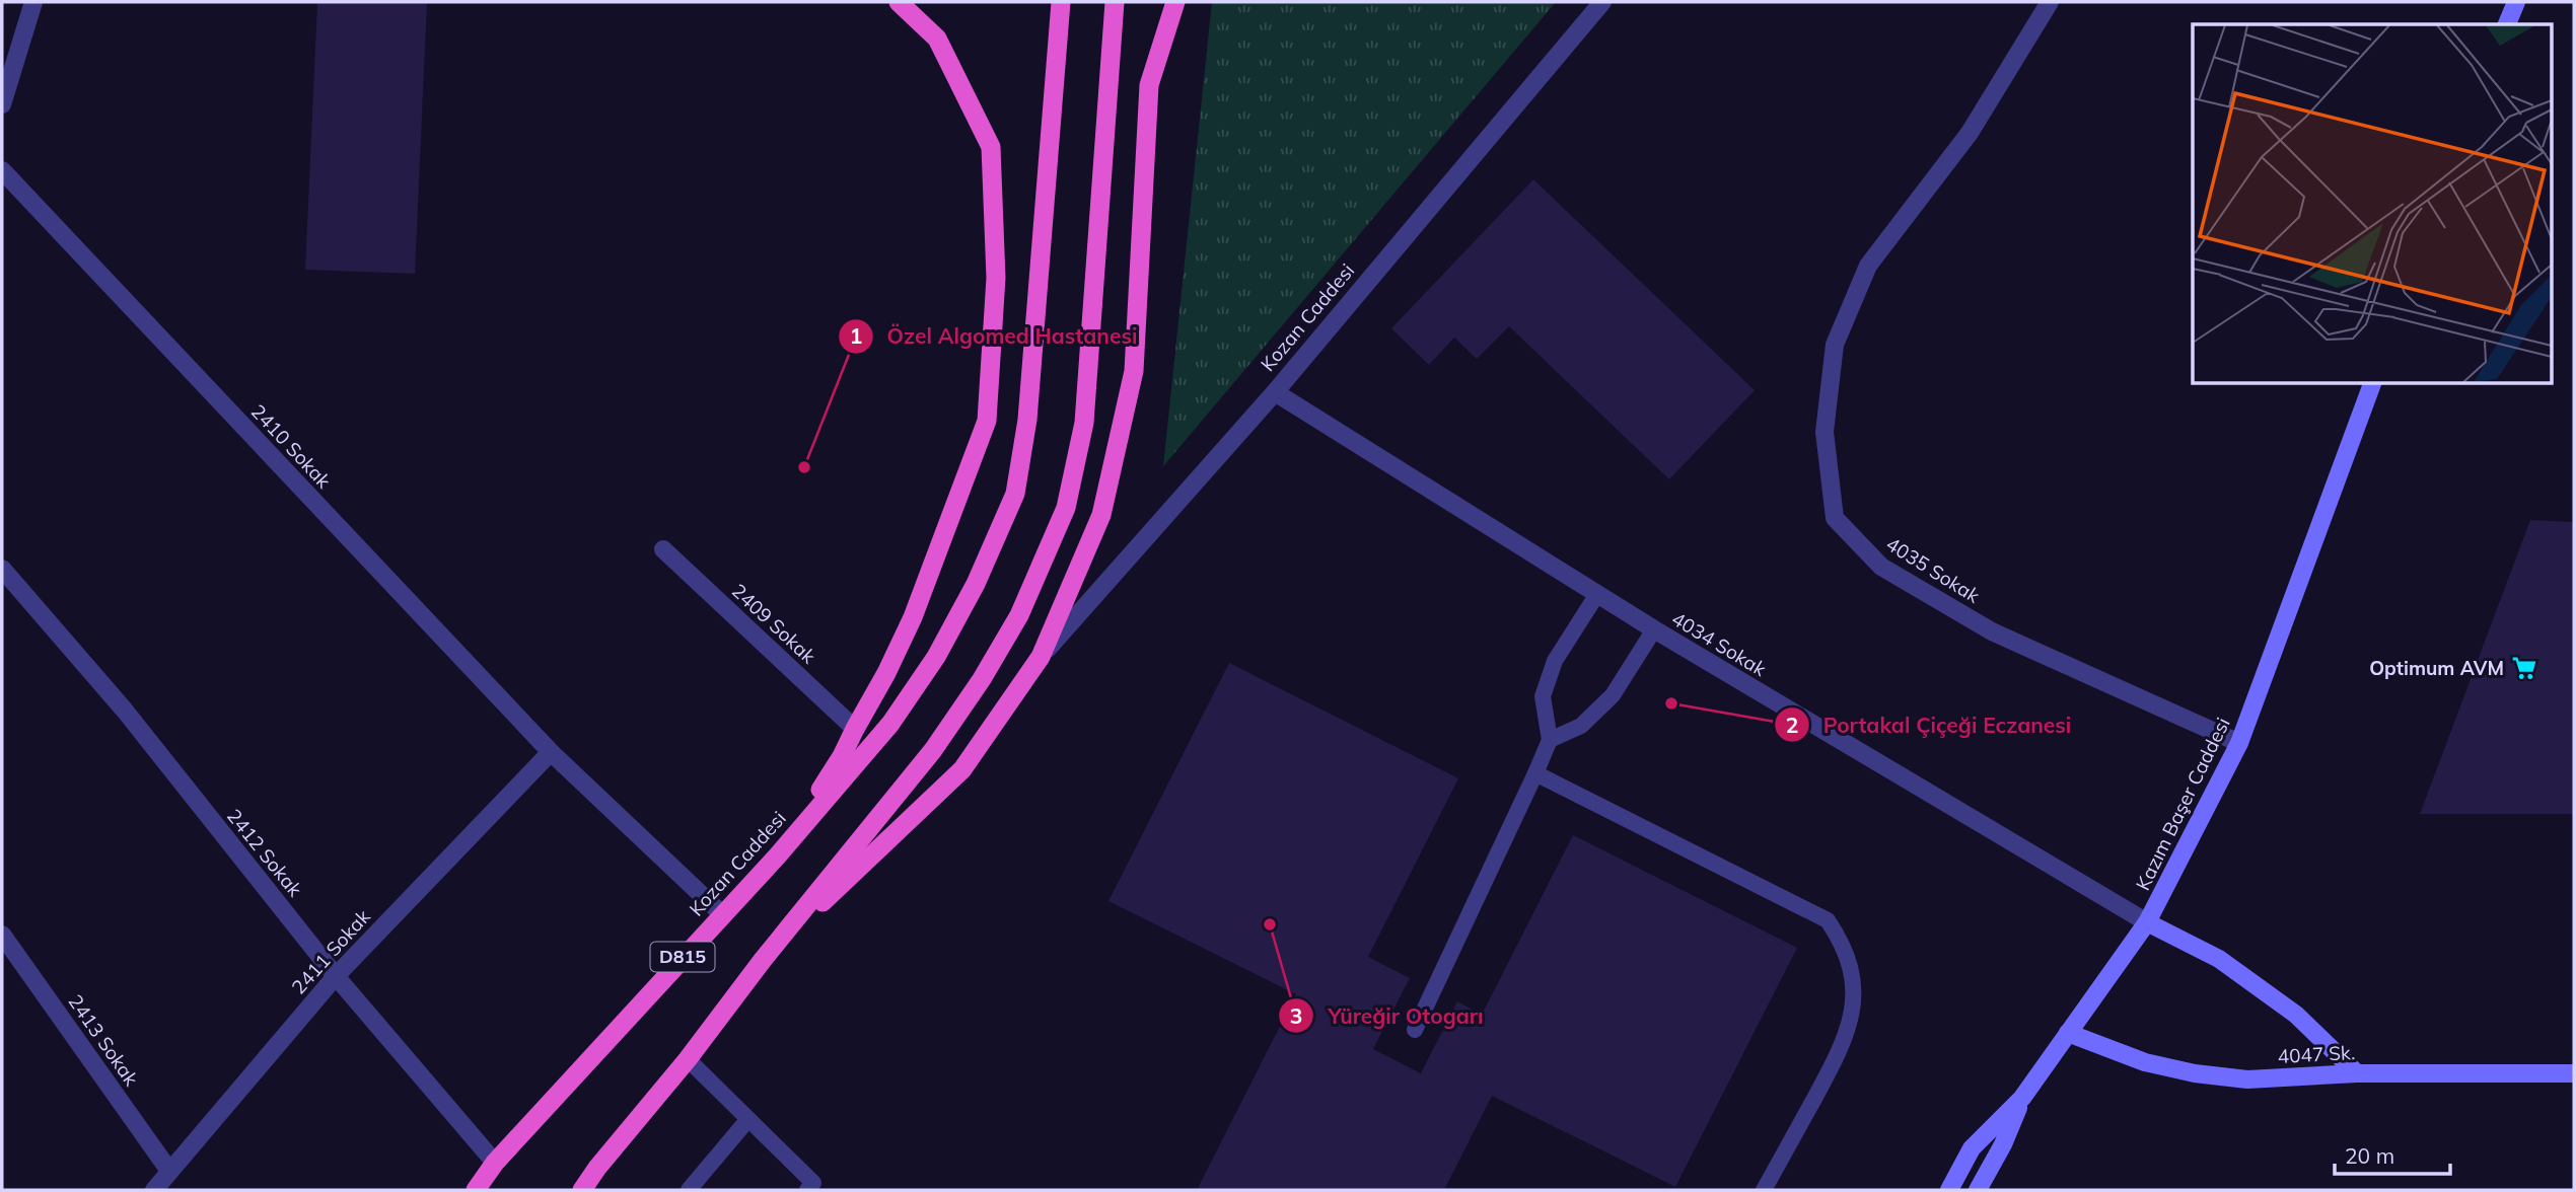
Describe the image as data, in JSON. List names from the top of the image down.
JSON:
{
  "streets": {
    "highway": ["Kozan Caddesi", "D815"],
    "main road": ["Kazım Başer Caddesi", "4047 Sk."],
    "street": [
      "2410 Sokak",
      "4035 Sokak",
      "2409 Sokak",
      "4034 Sokak",
      "2412 Sokak",
      "2411 Sokak",
      "2413 Sokak"
    ]
  },
  "crossings": [
    ["Kozan Caddesi", "2410 Sokak"],
    ["Kozan Caddesi", "4034 Sokak"],
    ["Kozan Caddesi", "2412 Sokak"],
    ["2410 Sokak", "2411 Sokak"],
    ["4035 Sokak", "Kazım Başer Caddesi"],
    ["4034 Sokak", "Kazım Başer Caddesi"],
    ["Kazım Başer Caddesi", "4047 Sk."],
    ["2412 Sokak", "2411 Sokak"],
    ["2411 Sokak", "2413 Sokak"]
  ],
  "places": {
    "other": ["Özel Algomed Hastanesi", "Portakal Çiçeği Eczanesi", "Yüreğir Otogarı"],
    "supermarket": ["Optimum AVM"]
  },
  "scale_bar": "20 m"
}
